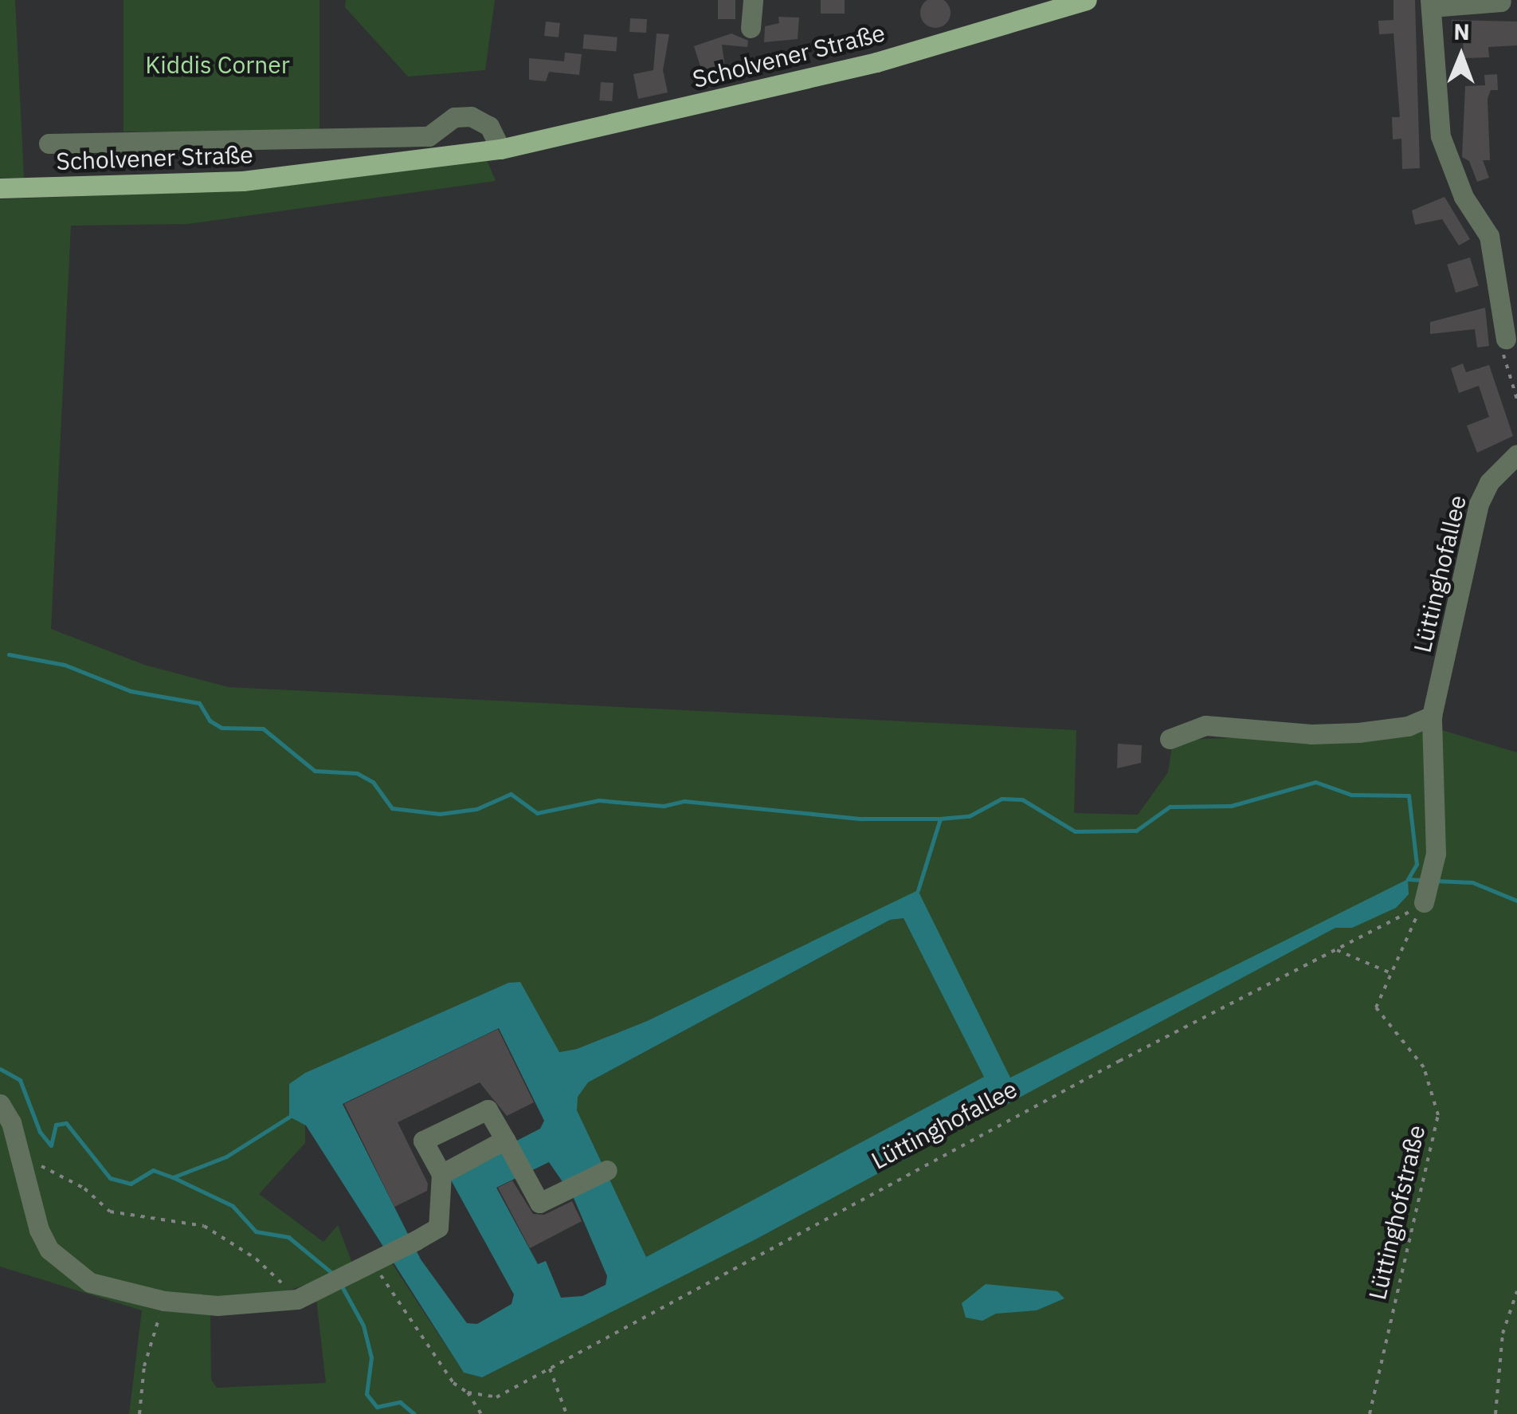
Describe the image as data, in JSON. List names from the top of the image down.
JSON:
{
  "streets": {
    "main road": ["Scholvener Straße"],
    "street": ["Lüttinghofallee"],
    "path": ["Lüttinghofstraße"]
  },
  "crossings": [
    ["Lüttinghofallee", "Lüttinghofstraße"]
  ],
  "parks": ["Kiddis Corner"],
  "north": "top"
}
